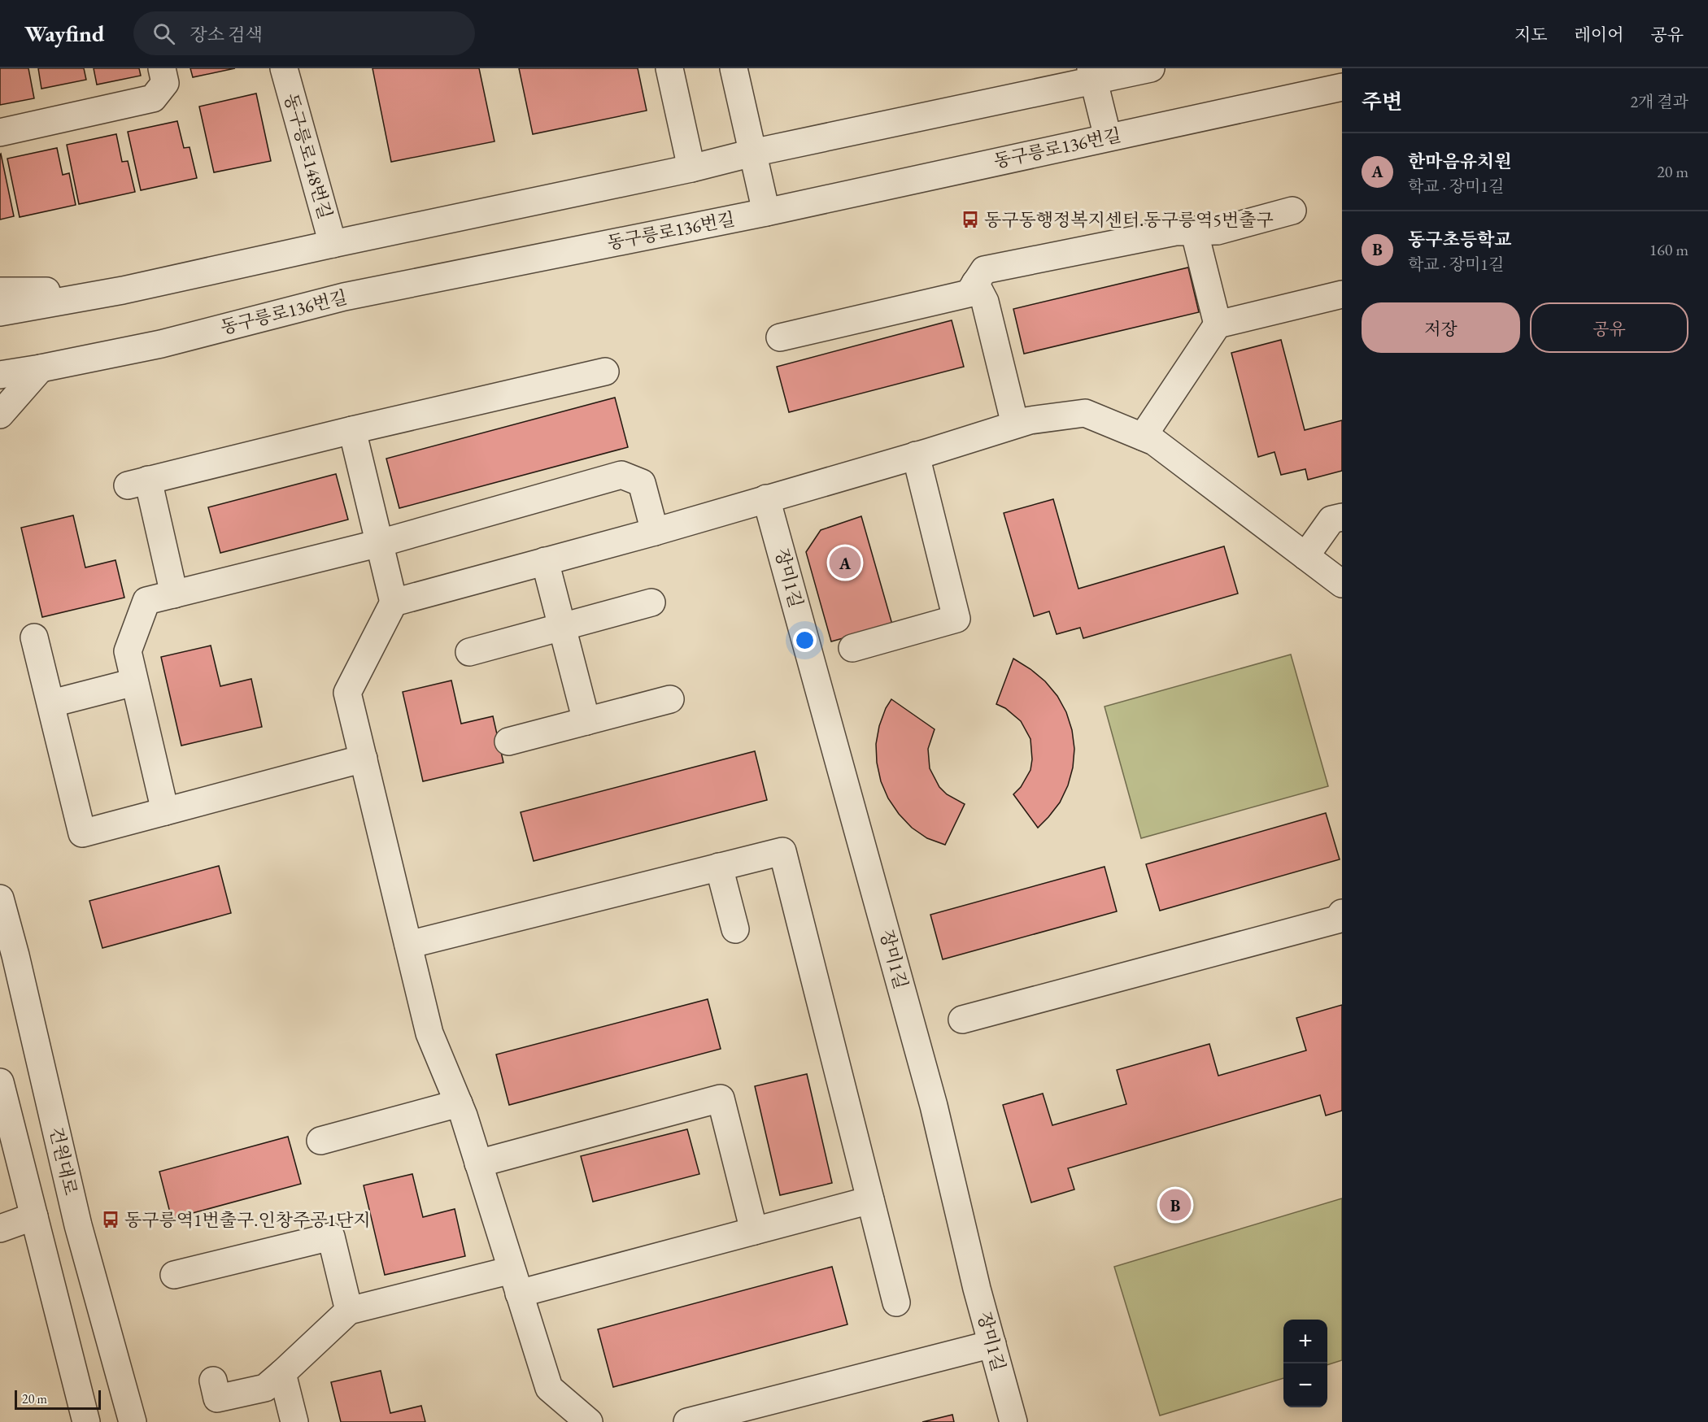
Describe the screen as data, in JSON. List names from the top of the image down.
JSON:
{
  "streets": {
    "street": [
      "동구릉로136번길",
      "동구릉로148번길",
      "장미1길",
      "건원대로"
    ]
  },
  "places": {
    "bus stop": ["동구동행정복지센터.동구릉역5번출구", "동구릉역1번출구.인창주공1단지"]
  },
  "scale_bar": "20 m",
  "page": {
    "header": "Wayfind",
    "search": "장소 검색",
    "nav": ["지도", "레이어", "공유"],
    "heading": ["주변", "2개 결과"],
    "list": [
      {
        "mark": "A",
        "name": "한마음유치원",
        "note": "학교 · 장미1길",
        "value": "20 m"
      },
      {
        "mark": "B",
        "name": "동구초등학교",
        "note": "학교 · 장미1길",
        "value": "160 m"
      }
    ],
    "buttons": ["저장", "공유"],
    "pins": ["A", "B"],
    "map_buttons": ["+", "−"],
    "scale": "20 m"
  }
}
